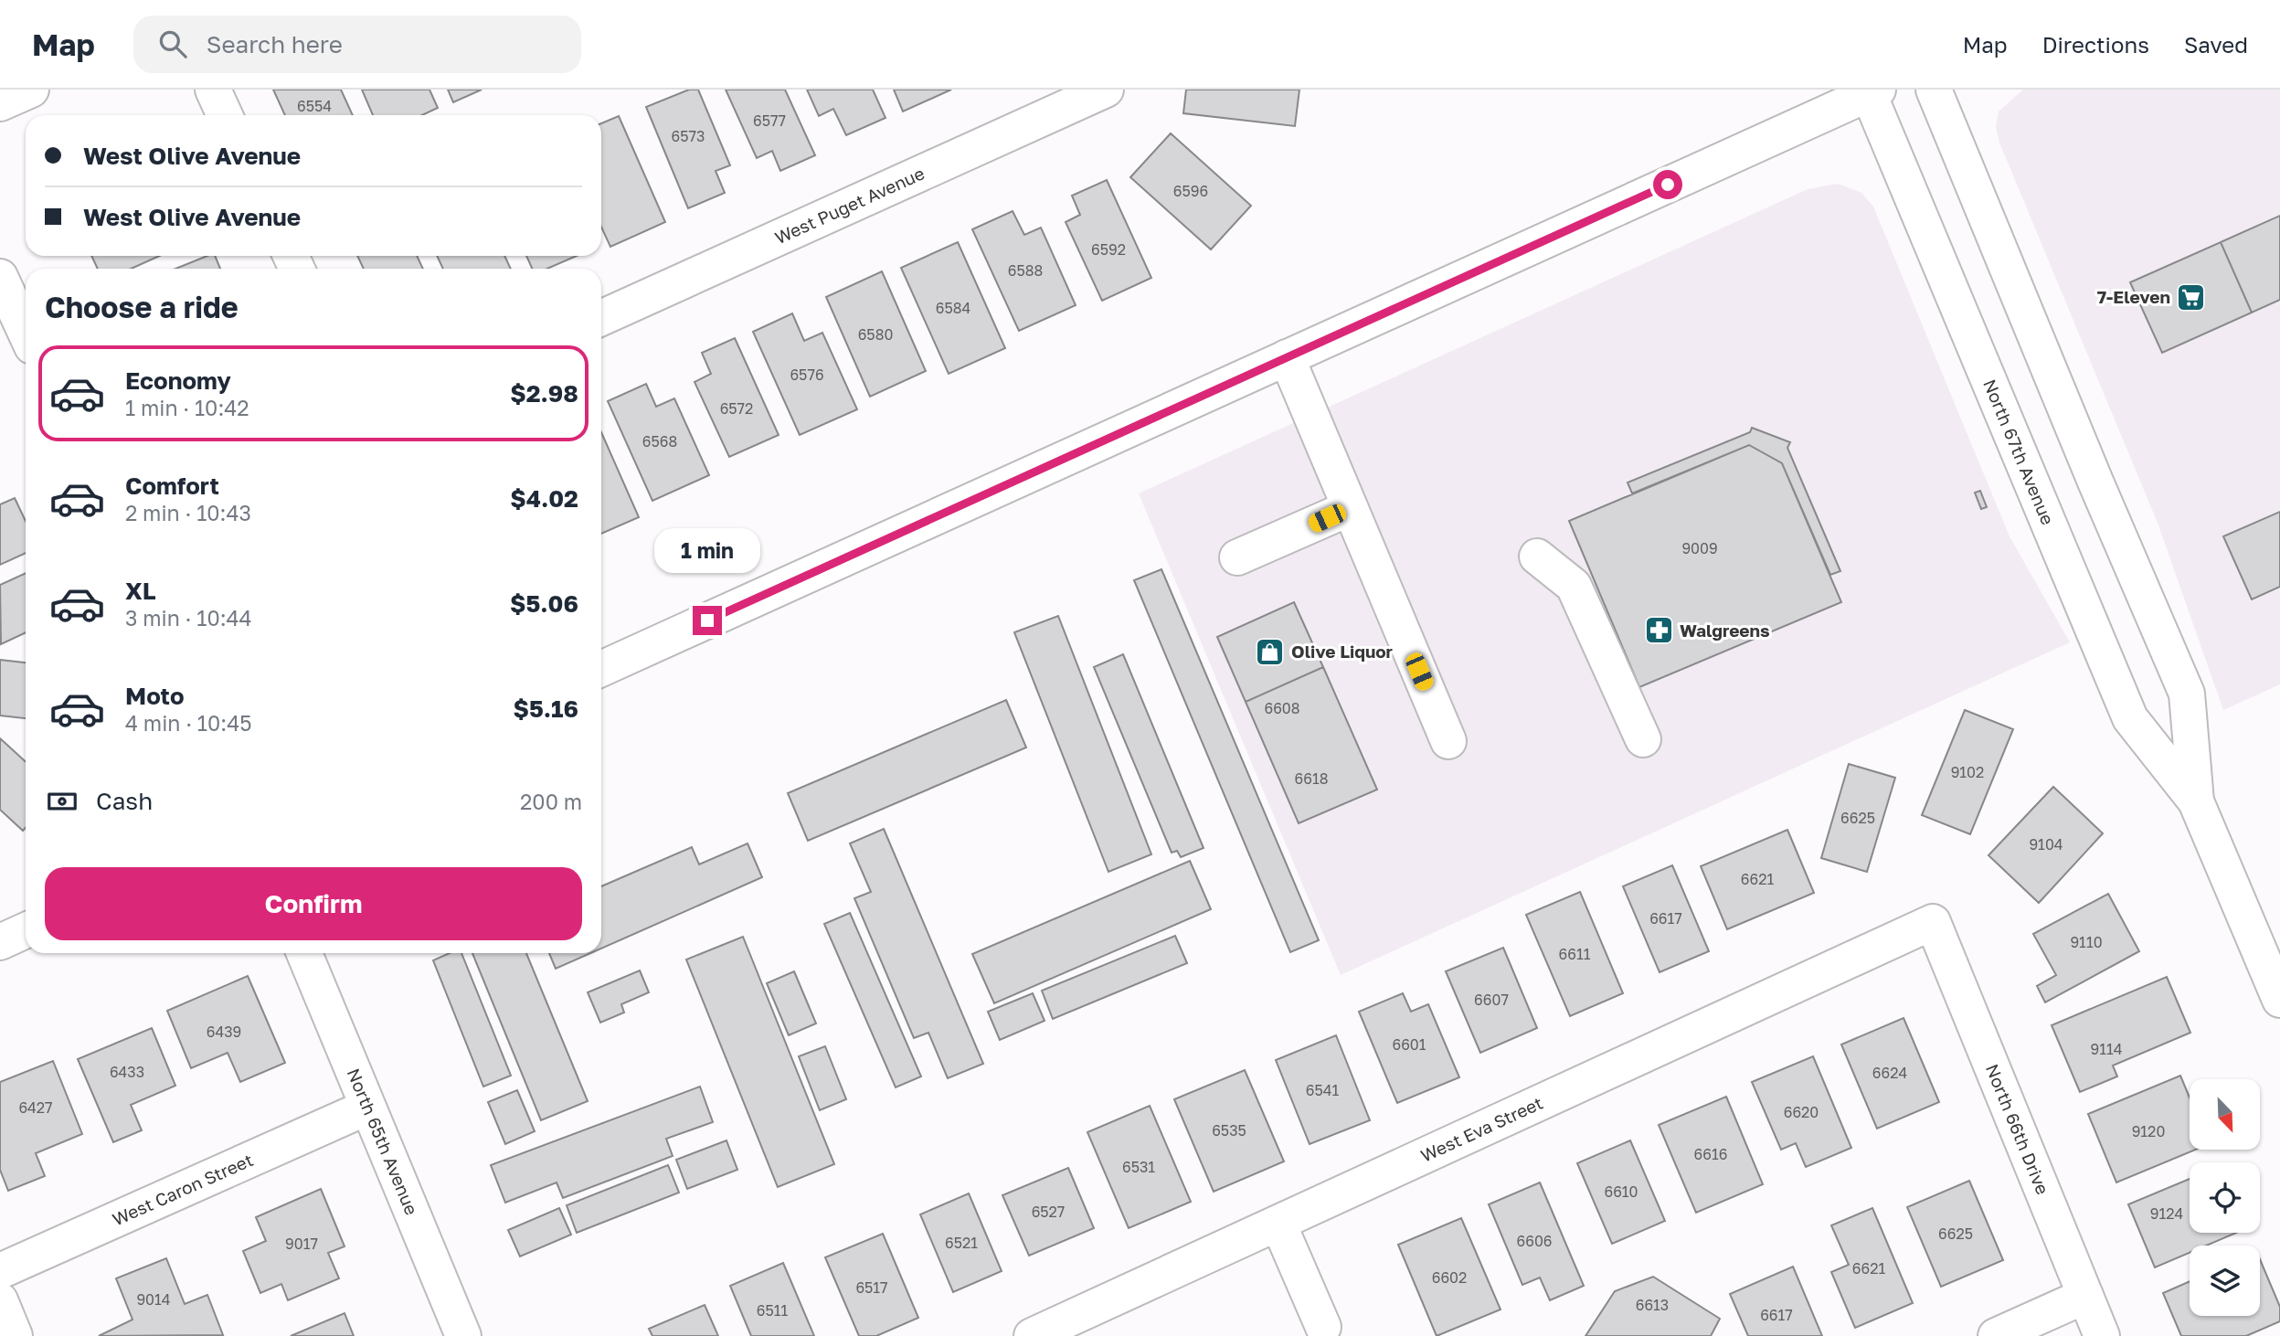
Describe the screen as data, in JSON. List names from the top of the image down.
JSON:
{
  "streets": {
    "street": [
      "West Puget Avenue",
      "North 67th Avenue",
      "West Eva Street",
      "North 66th Drive",
      "North 65th Avenue",
      "West Caron Street"
    ]
  },
  "crossings": [
    ["West Eva Street", "North 66th Drive"],
    ["North 65th Avenue", "West Caron Street"]
  ],
  "places": {
    "supermarket": ["7-Eleven"],
    "pharmacy": ["Walgreens"],
    "shop": ["Olive Liquor"]
  },
  "house_numbers": [
    "6554",
    "6577",
    "6573",
    "6596",
    "6592",
    "6588",
    "6584",
    "6580",
    "6576",
    "6572",
    "6568",
    "9009",
    "6608",
    "9102",
    "6618",
    "6625",
    "9104",
    "6621",
    "6617",
    "9110",
    "6611",
    "6607",
    "6439",
    "6601",
    "9114",
    "6433",
    "6624",
    "6541",
    "6427",
    "6620",
    "6535",
    "9120",
    "6616",
    "6531",
    "6610",
    "6527",
    "9124",
    "6625",
    "6606",
    "6521",
    "9017",
    "6621",
    "6602",
    "6517",
    "9014",
    "6613",
    "6511",
    "6617"
  ],
  "north": "bottom right",
  "page": {
    "header": "Map",
    "search": "Search here",
    "nav": ["Map", "Directions", "Saved"],
    "banner": ["West Olive Avenue", "West Olive Avenue"],
    "heading": "Choose a ride",
    "list": [
      {
        "name": "Economy",
        "note": "1 min · 10:42",
        "value": "$2.98"
      },
      {
        "name": "Comfort",
        "note": "2 min · 10:43",
        "value": "$4.02"
      },
      {
        "name": "XL",
        "note": "3 min · 10:44",
        "value": "$5.06"
      },
      {
        "name": "Moto",
        "note": "4 min · 10:45",
        "value": "$5.16"
      }
    ],
    "bubble": "1 min",
    "pay": ["Cash", "200 m"],
    "buttons": "Confirm"
  }
}
